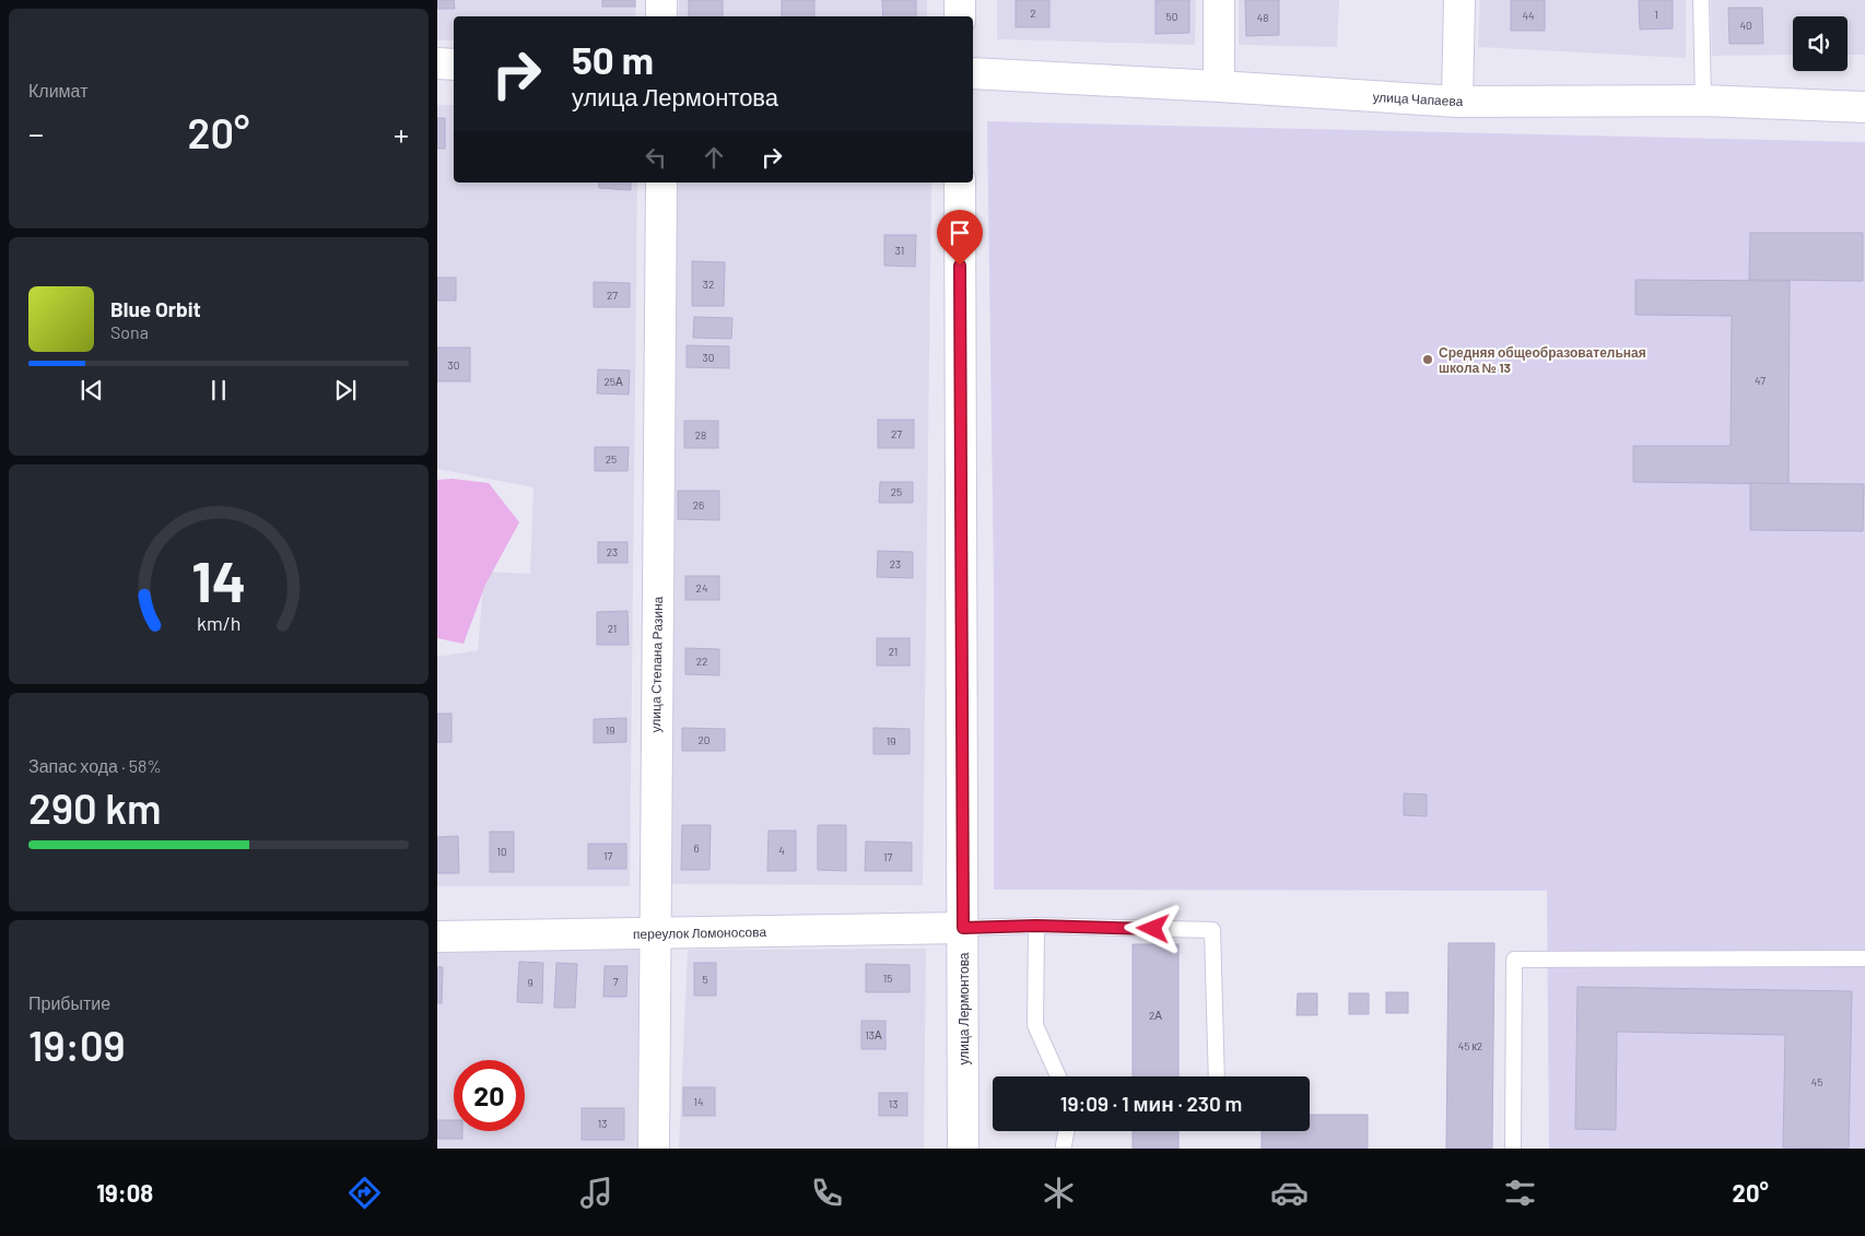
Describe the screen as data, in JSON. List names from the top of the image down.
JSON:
{
  "streets": {
    "street": [
      "улица Чапаева",
      "улица Степана Разина",
      "переулок Ломоносова",
      "улица Лермонтова"
    ]
  },
  "crossings": [
    ["улица Степана Разина", "переулок Ломоносова"],
    ["переулок Ломоносова", "улица Лермонтова"]
  ],
  "places": ["Средняя общеобразовательная школа № 13"],
  "house_numbers": [
    "2",
    "1",
    "44",
    "50",
    "48",
    "40",
    "31",
    "32",
    "27",
    "30",
    "30",
    "47",
    "25А",
    "27",
    "28",
    "25",
    "25",
    "26",
    "23",
    "23",
    "24",
    "21",
    "21",
    "22",
    "19",
    "20",
    "19",
    "6",
    "4",
    "10",
    "17",
    "17",
    "15",
    "5",
    "7",
    "9",
    "2А",
    "13А",
    "45 к2",
    "45",
    "14",
    "13",
    "13"
  ],
  "page": {
    "tile": [
      "Климат",
      ["Запас хода · 58%", "290 km"],
      ["Прибытие", "19:09"]
    ],
    "turn": ["50 m", "улица Лермонтова"],
    "heat": ["−", "20°", "+"],
    "song": ["Blue Orbit", "Sona"],
    "limit": "20",
    "trip": "19:09 · 1 мин · 230 m",
    "tabs": ["19:08", "20°"],
    "gauge": ["14", "km/h"]
  }
}
